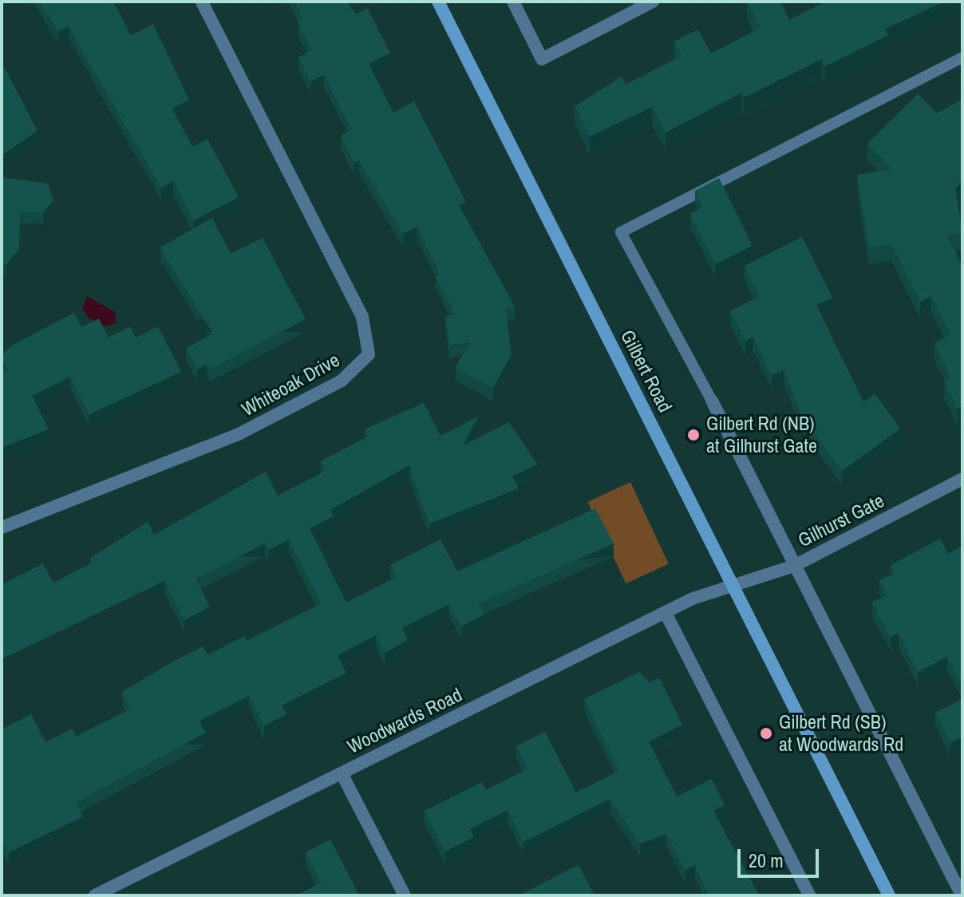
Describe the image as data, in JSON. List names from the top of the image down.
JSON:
{
  "streets": {
    "main road": ["Gilbert Road"],
    "street": ["Whiteoak Drive", "Gilhurst Gate", "Woodwards Road"]
  },
  "crossings": [
    ["Gilbert Road", "Gilhurst Gate"],
    ["Gilbert Road", "Woodwards Road"],
    ["Gilhurst Gate", "Woodwards Road"]
  ],
  "places": ["Gilbert Rd (NB) at Gilhurst Gate", "Gilbert Rd (SB) at Woodwards Rd"],
  "scale_bar": "20 m"
}
